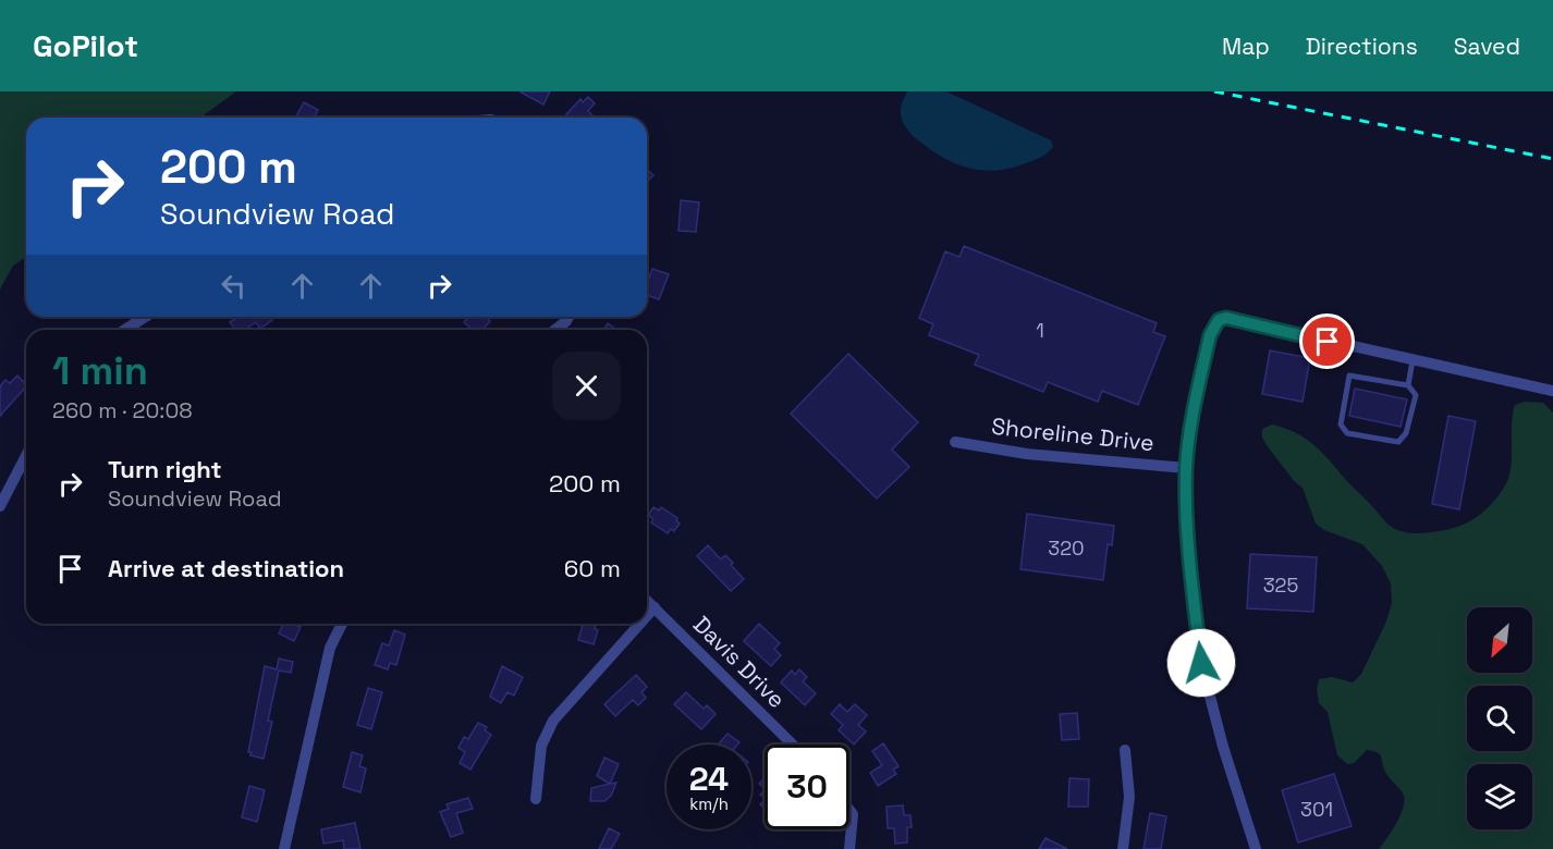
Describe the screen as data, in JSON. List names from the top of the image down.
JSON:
{
  "streets": {
    "street": ["Shoreline Drive", "Davis Drive"]
  },
  "house_numbers": [
    "1",
    "320",
    "325",
    "301"
  ],
  "north": "bottom left",
  "page": {
    "header": "GoPilot",
    "nav": ["Map", "Directions", "Saved"],
    "turn": ["200 m", "Soundview Road"],
    "heading": ["1 min", "260 m · 20:08"],
    "list": [
      {
        "name": "Turn right",
        "note": "Soundview Road",
        "value": "200 m"
      },
      {
        "name": "Arrive at destination",
        "value": "60 m"
      }
    ],
    "speed": "24 km/h",
    "limit": "30"
  }
}
